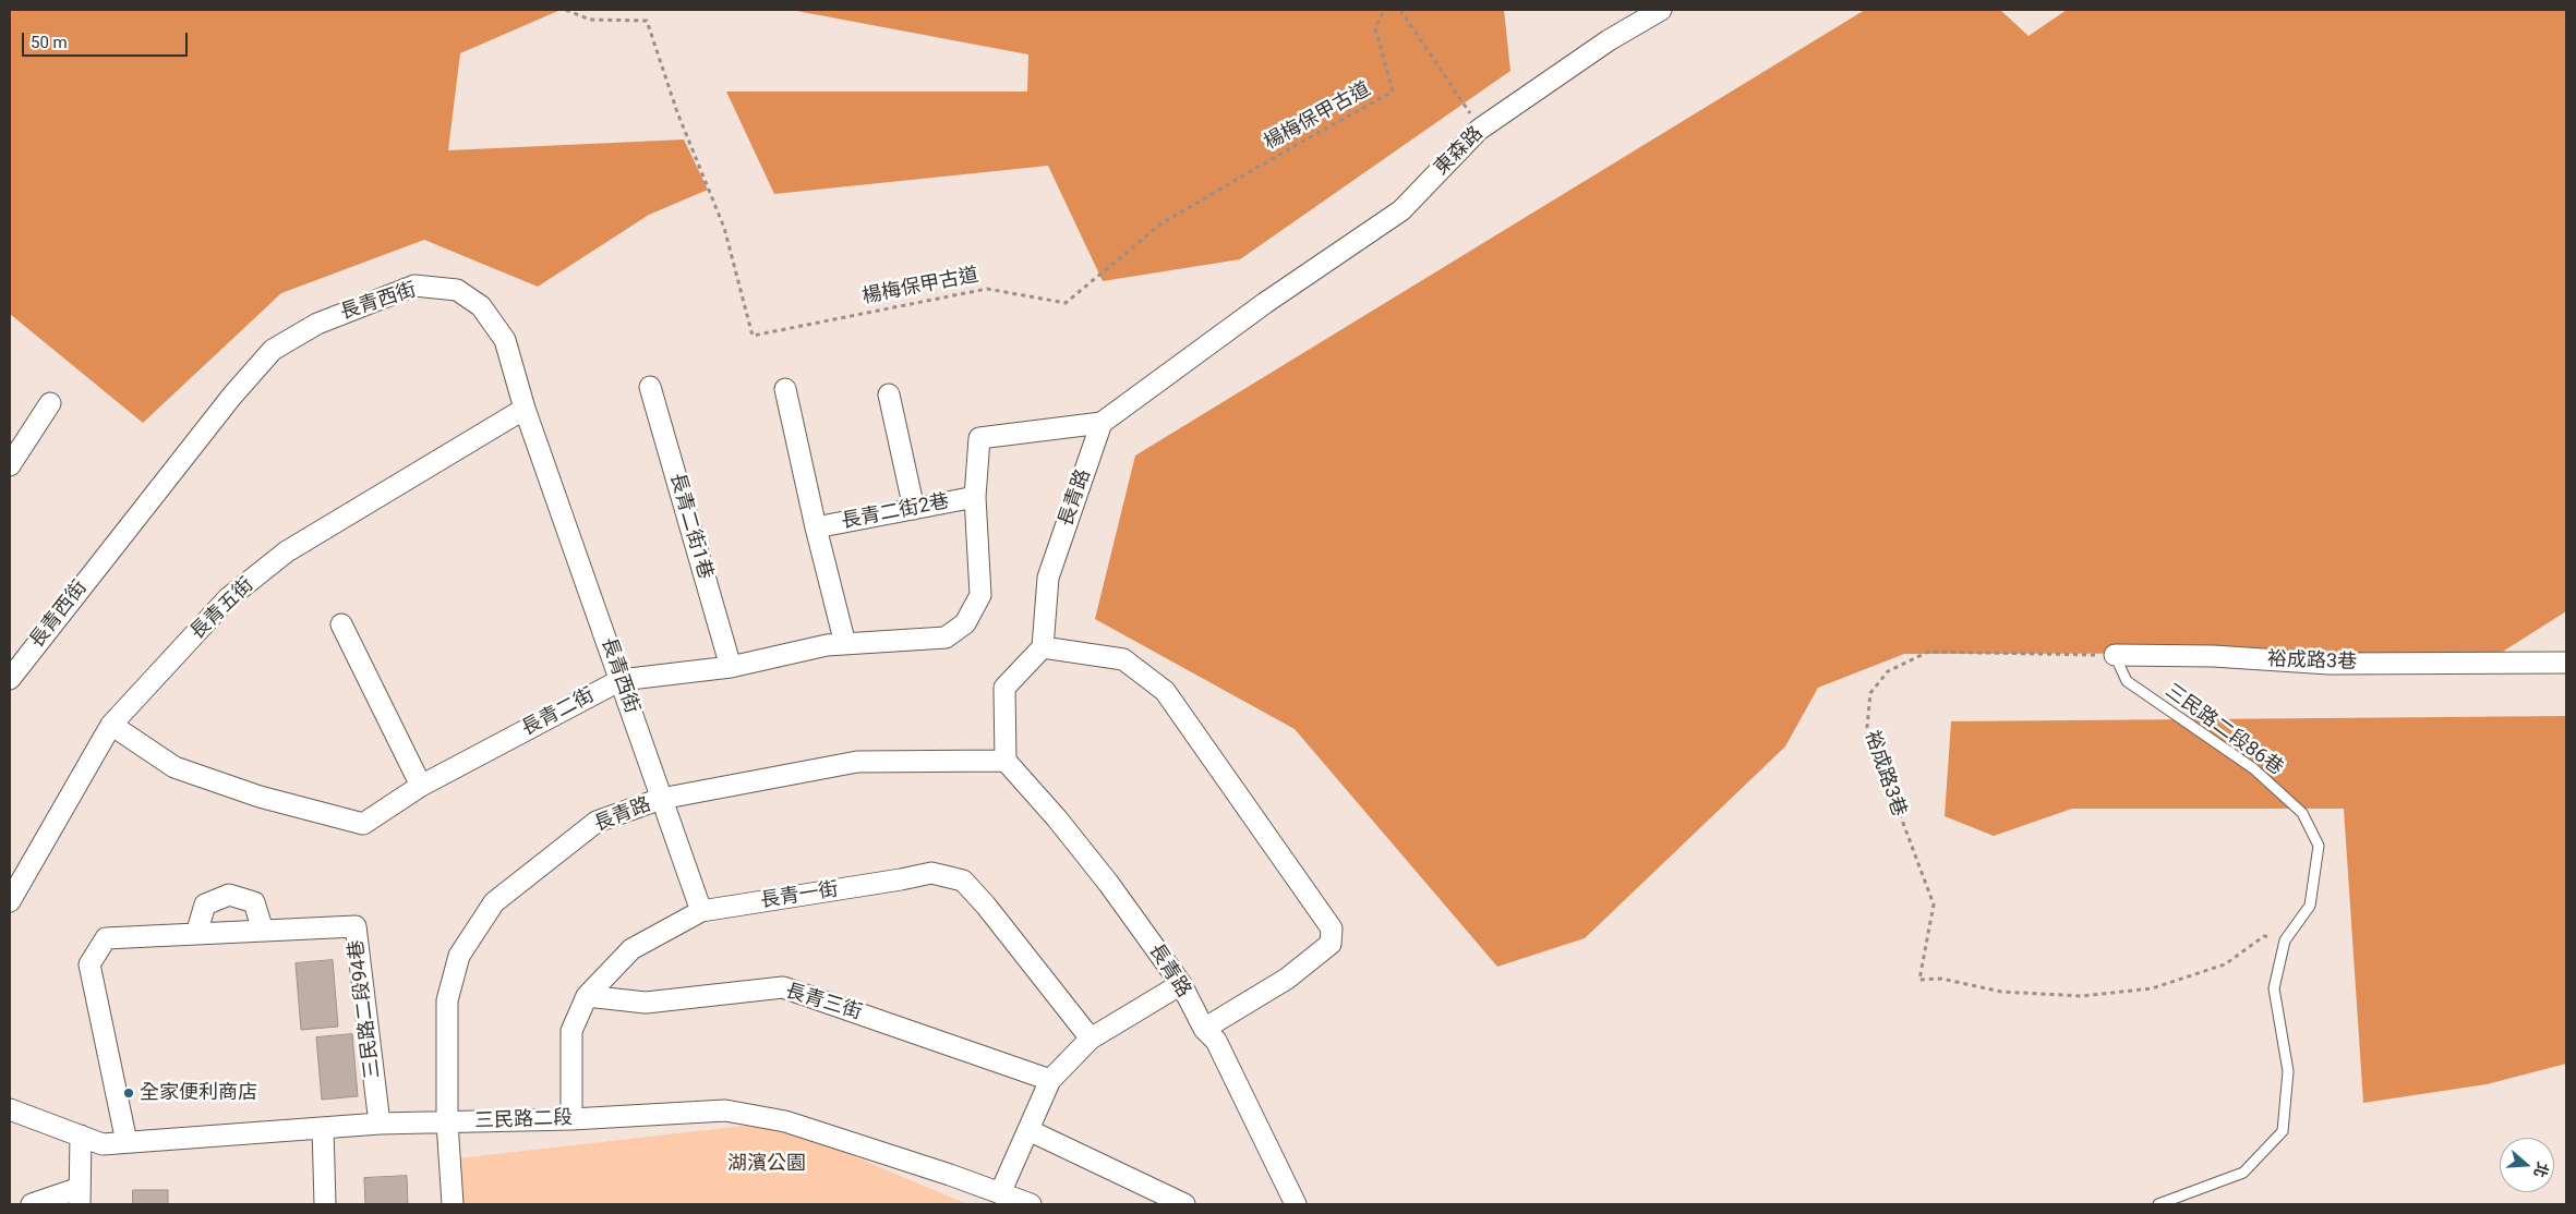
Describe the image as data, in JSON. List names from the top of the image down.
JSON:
{
  "streets": {
    "street": [
      "東森路",
      "長青西街",
      "長青路",
      "長青二街2巷",
      "長青二街1巷",
      "長青五街",
      "裕成路3巷",
      "長青二街",
      "長青一街",
      "長青三街",
      "三民路二段94巷",
      "三民路二段"
    ],
    "lane": ["三民路二段86巷"],
    "path": ["楊梅保甲古道"]
  },
  "crossings": [
    ["東森路", "長青路"],
    ["長青西街", "長青路"],
    ["長青西街", "長青五街"],
    ["長青西街", "長青二街"],
    ["長青西街", "長青一街"],
    ["長青路", "三民路二段"],
    ["長青二街2巷", "長青二街"],
    ["長青二街1巷", "長青二街"],
    ["長青五街", "長青二街"],
    ["裕成路3巷", "三民路二段86巷"],
    ["長青一街", "長青三街"],
    ["長青一街", "三民路二段"],
    ["三民路二段94巷", "三民路二段"]
  ],
  "parks": ["湖濱公園"],
  "places": ["全家便利商店"],
  "scale_bar": "50 m",
  "north": "right"
}
